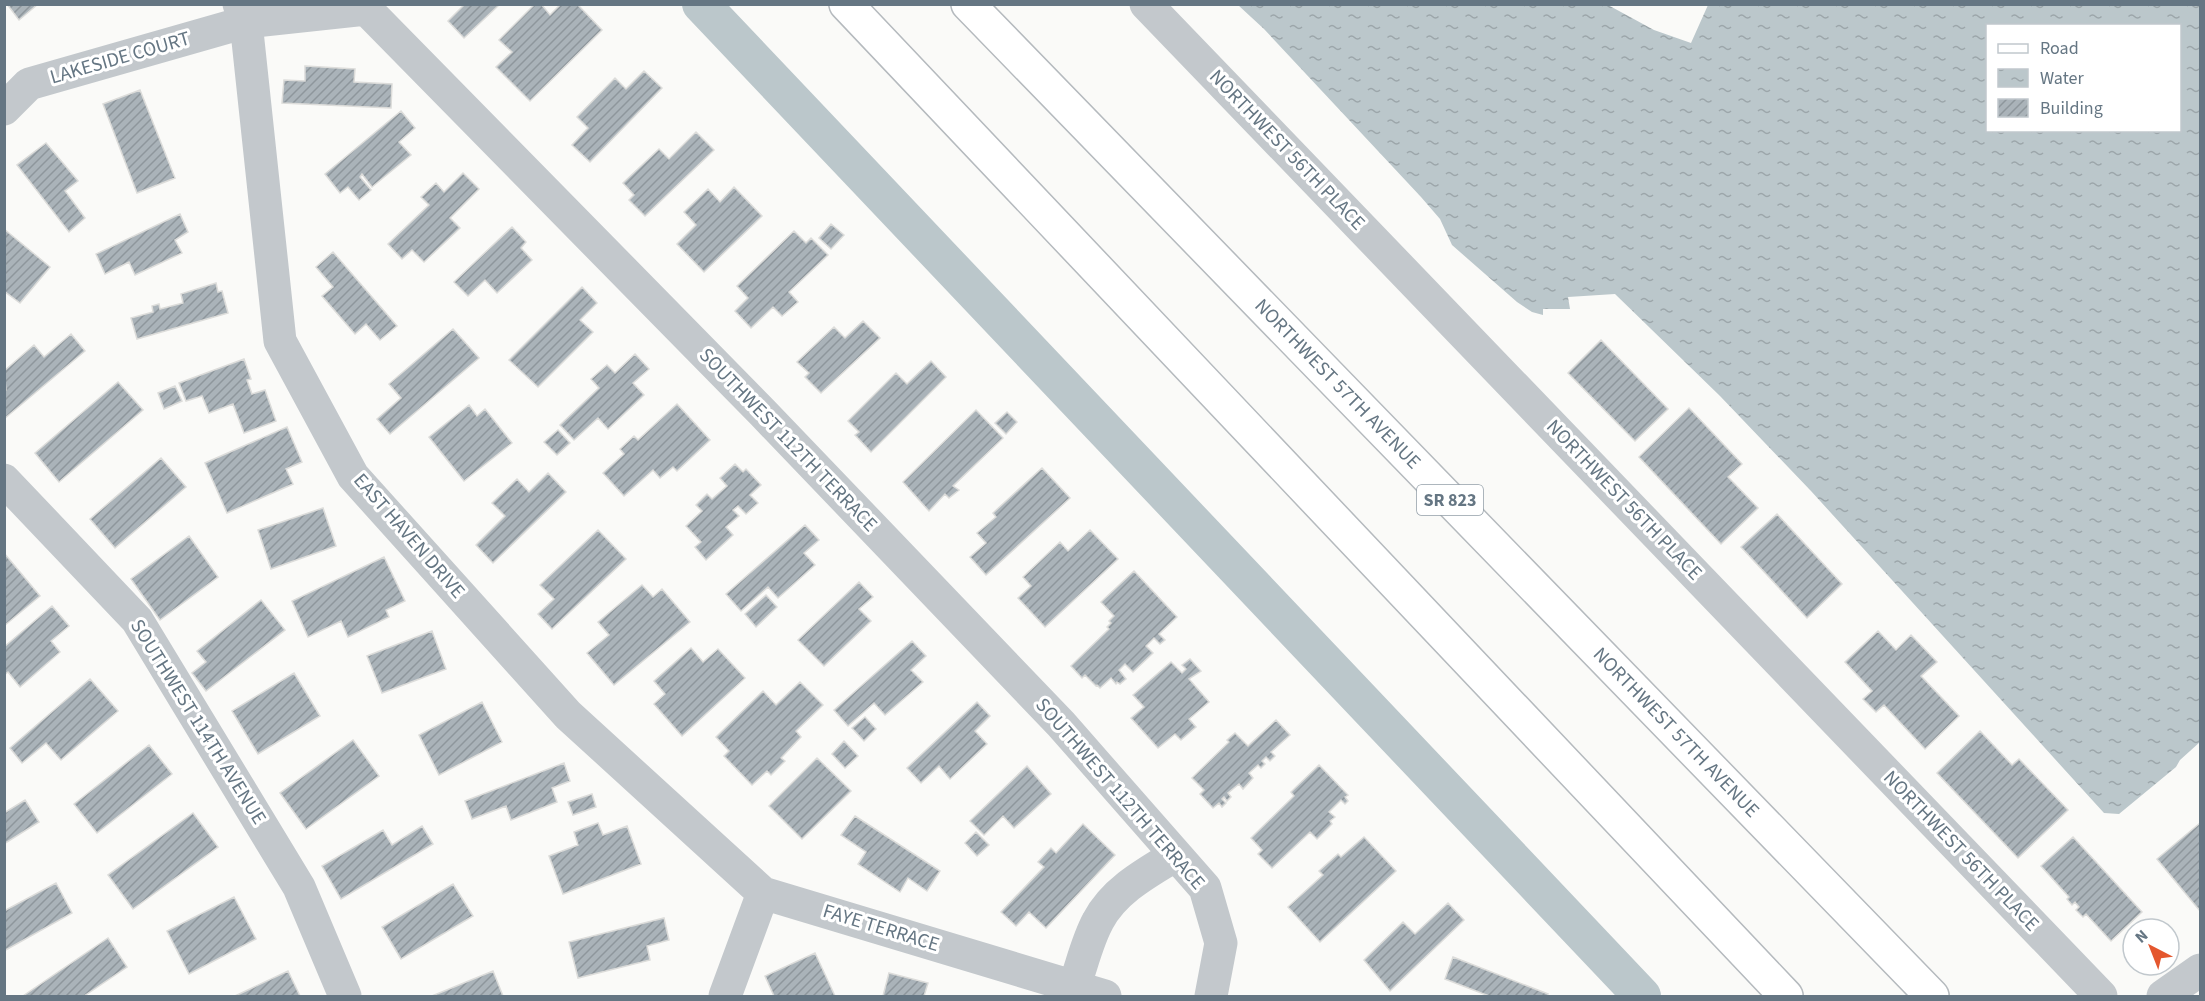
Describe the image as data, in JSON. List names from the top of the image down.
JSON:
{
  "streets": {
    "main road": ["NORTHWEST 57TH AVENUE", "SR 823"],
    "street": [
      "LAKESIDE COURT",
      "NORTHWEST 56TH PLACE",
      "SOUTHWEST 112TH TERRACE",
      "EAST HAVEN DRIVE",
      "SOUTHWEST 114TH AVENUE",
      "FAYE TERRACE"
    ]
  },
  "crossings": [
    ["LAKESIDE COURT", "SOUTHWEST 112TH TERRACE"],
    ["LAKESIDE COURT", "EAST HAVEN DRIVE"],
    ["SOUTHWEST 112TH TERRACE", "EAST HAVEN DRIVE"],
    ["EAST HAVEN DRIVE", "FAYE TERRACE"]
  ],
  "legend": ["Road", "Water", "Building"],
  "north": "top left"
}
